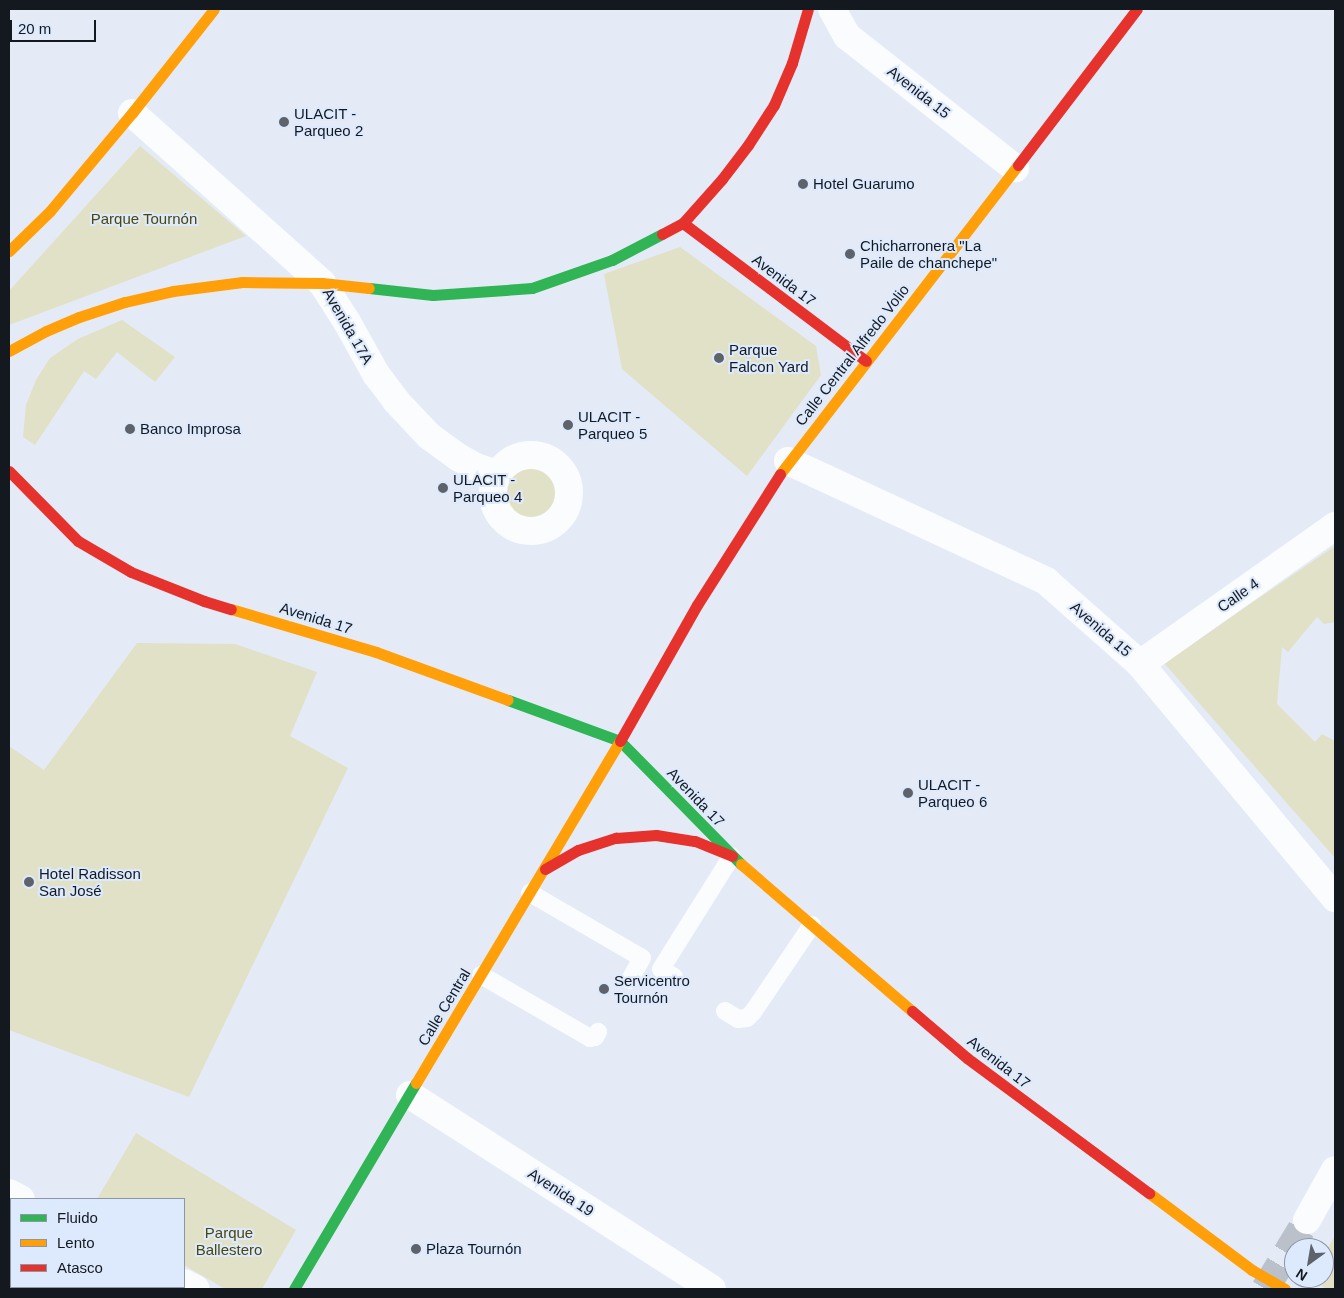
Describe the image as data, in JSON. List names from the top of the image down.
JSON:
{
  "streets": {
    "main road": ["Avenida 17", "Calle Central Alfredo Volio", "Calle Central"],
    "street": [
      "Avenida 15",
      "Avenida 17A",
      "Calle 4",
      "Avenida 19"
    ]
  },
  "crossings": [
    ["Avenida 15", "Calle Central Alfredo Volio"],
    ["Avenida 15", "Calle 4"],
    ["Avenida 17", "Calle Central Alfredo Volio"],
    ["Avenida 17", "Calle Central"],
    ["Calle Central Alfredo Volio", "Calle Central"],
    ["Calle Central", "Avenida 19"]
  ],
  "parks": ["Parque Tournón", "Parque Ballestero"],
  "places": [
    "ULACIT - Parqueo 2",
    "Hotel Guarumo",
    "Chicharronera \"La Paile de chanchepe\"",
    "Parque Falcon Yard",
    "ULACIT - Parqueo 5",
    "Banco Improsa",
    "ULACIT - Parqueo 4",
    "ULACIT - Parqueo 6",
    "Hotel Radisson San José",
    "Servicentro Tournón",
    "Plaza Tournón"
  ],
  "legend": ["Fluido", "Lento", "Atasco"],
  "scale_bar": "20 m",
  "north": "bottom left"
}
